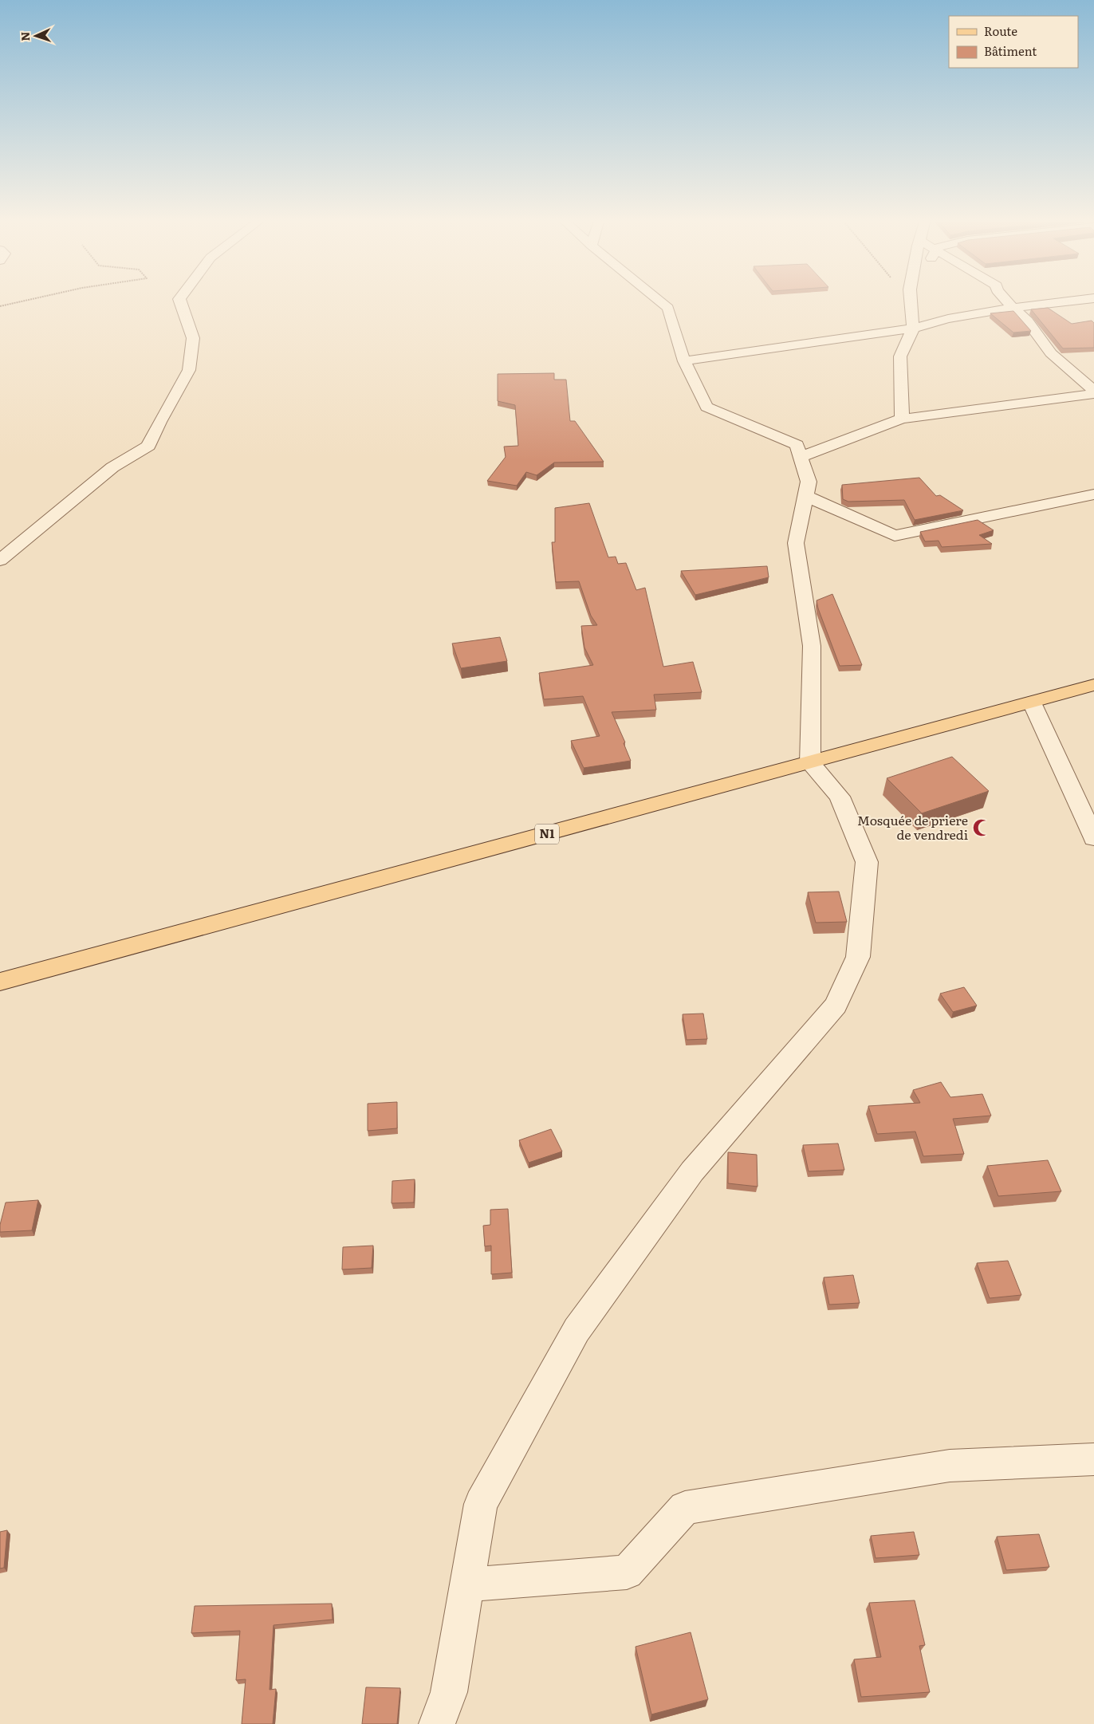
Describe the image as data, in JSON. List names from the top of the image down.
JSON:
{
  "streets": {
    "main road": ["N1"]
  },
  "places": {
    "mosque": ["Mosquée de priere de vendredi"]
  },
  "legend": ["Route", "Bâtiment"],
  "north": "left"
}
